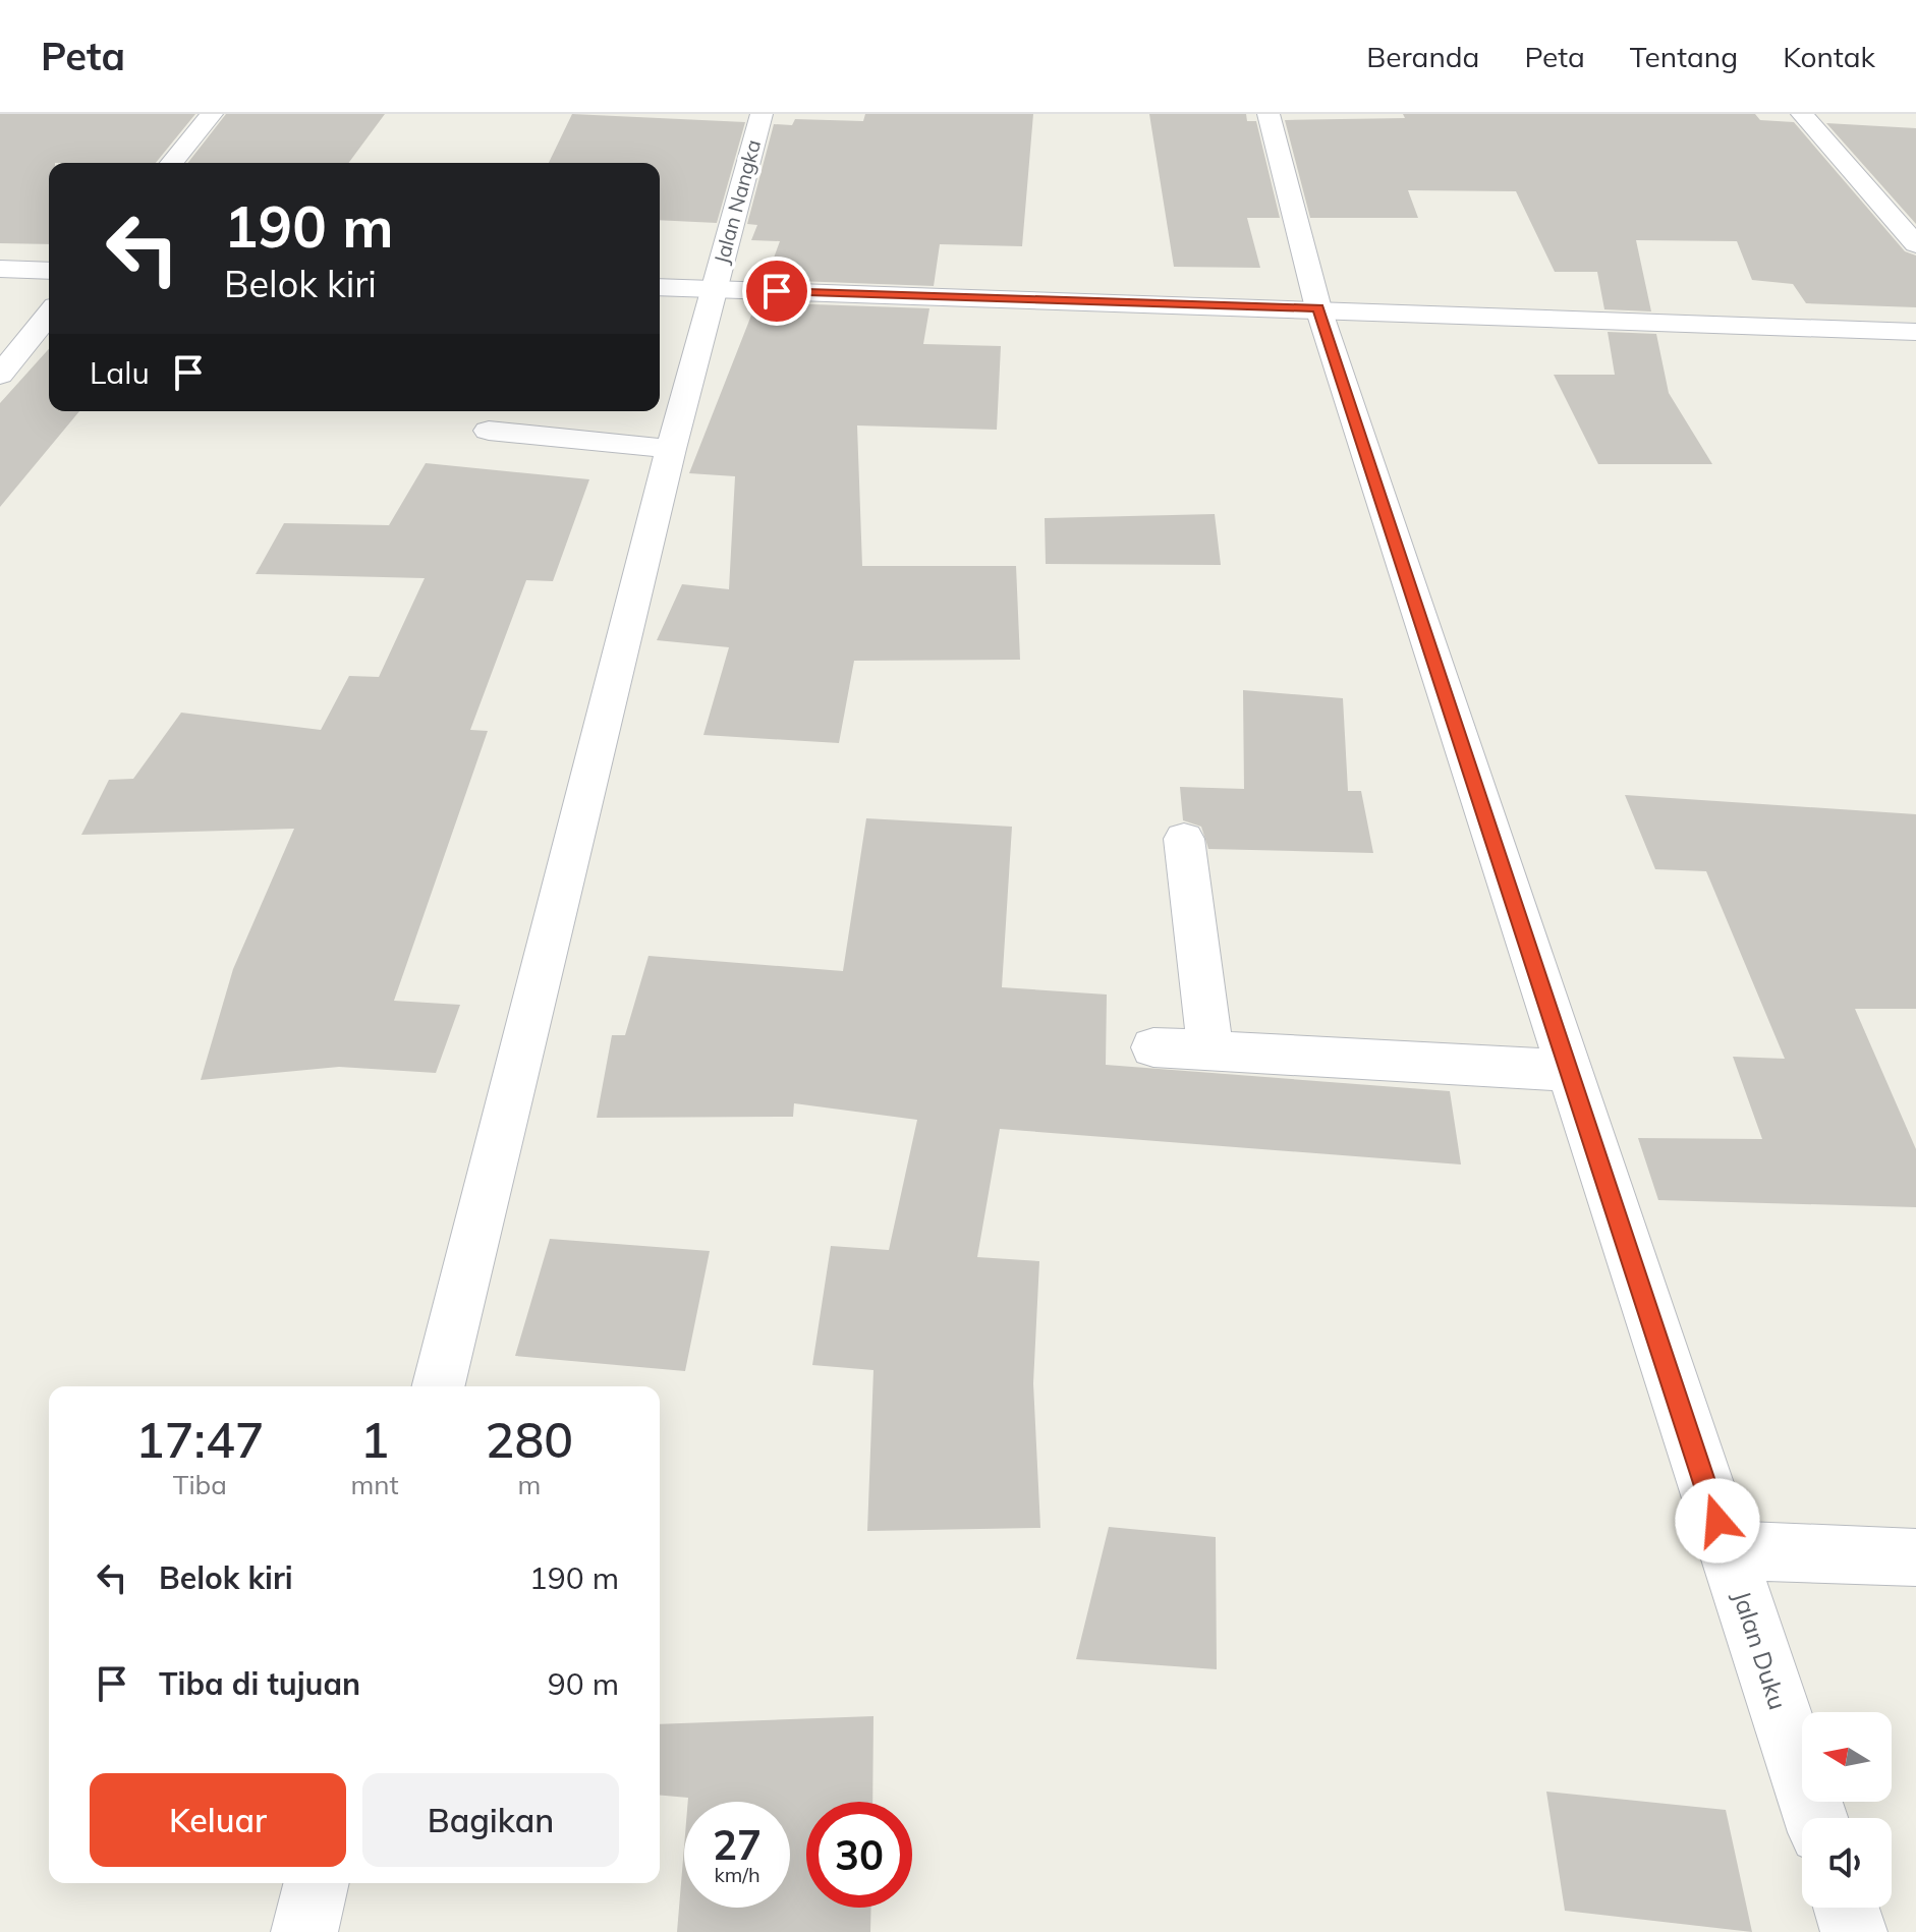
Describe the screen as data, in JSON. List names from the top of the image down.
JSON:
{
  "streets": {
    "street": ["Jalan Nangka", "Jalan Duku"]
  },
  "north": "left",
  "page": {
    "header": "Peta",
    "nav": [
      "Beranda",
      "Peta",
      "Tentang",
      "Kontak"
    ],
    "turn": ["190 m", "Belok kiri"],
    "then": "Lalu",
    "eta": [
      "17:47",
      "Tiba",
      "1",
      "mnt",
      "280",
      "m"
    ],
    "list": [
      {
        "name": "Belok kiri",
        "value": "190 m"
      },
      {
        "name": "Tiba di tujuan",
        "value": "90 m"
      }
    ],
    "buttons": ["Keluar", "Bagikan"],
    "speed": "27 km/h",
    "limit": "30"
  }
}
